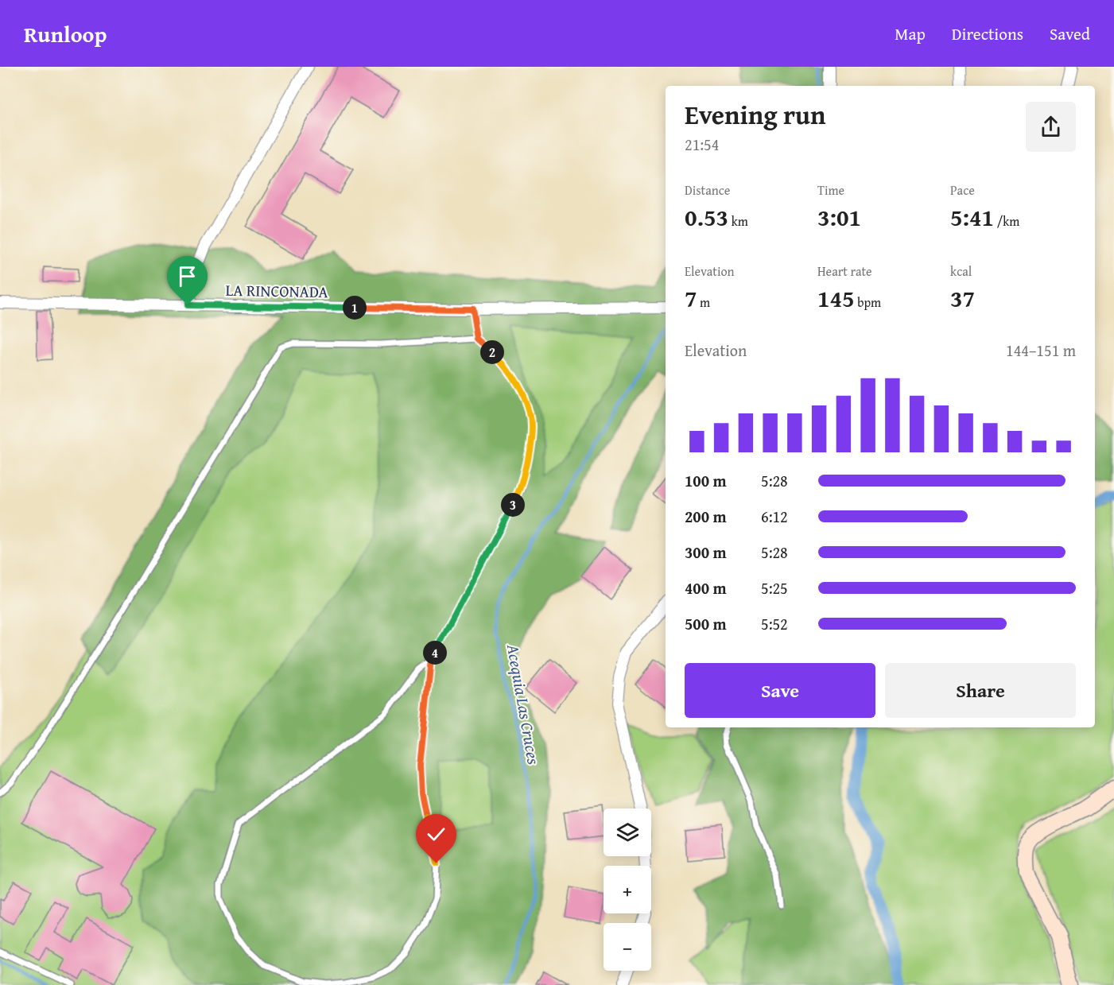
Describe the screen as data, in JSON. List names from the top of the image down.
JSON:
{
  "streets": {
    "street": ["LA RINCONADA"]
  },
  "water": ["Acequia Las Cruces"],
  "page": {
    "header": "Runloop",
    "nav": ["Map", "Directions", "Saved"],
    "heading": ["Evening run", "21:54"],
    "stats": [
      ["Distance", "0.53 km"],
      ["Time", "3:01"],
      ["Pace", "5:41 /km"],
      ["Elevation", "7 m"],
      ["Heart rate", "145 bpm"],
      ["kcal", "37"]
    ],
    "pins": [
      "1",
      "2",
      "3",
      "4"
    ],
    "chart": ["Elevation", "144–151 m"],
    "list": [
      {
        "name": "100 m",
        "note": "5:28"
      },
      {
        "name": "200 m",
        "note": "6:12"
      },
      {
        "name": "300 m",
        "note": "5:28"
      },
      {
        "name": "400 m",
        "note": "5:25"
      },
      {
        "name": "500 m",
        "note": "5:52"
      }
    ],
    "buttons": ["Save", "Share"],
    "map_buttons": ["+", "−"]
  }
}
